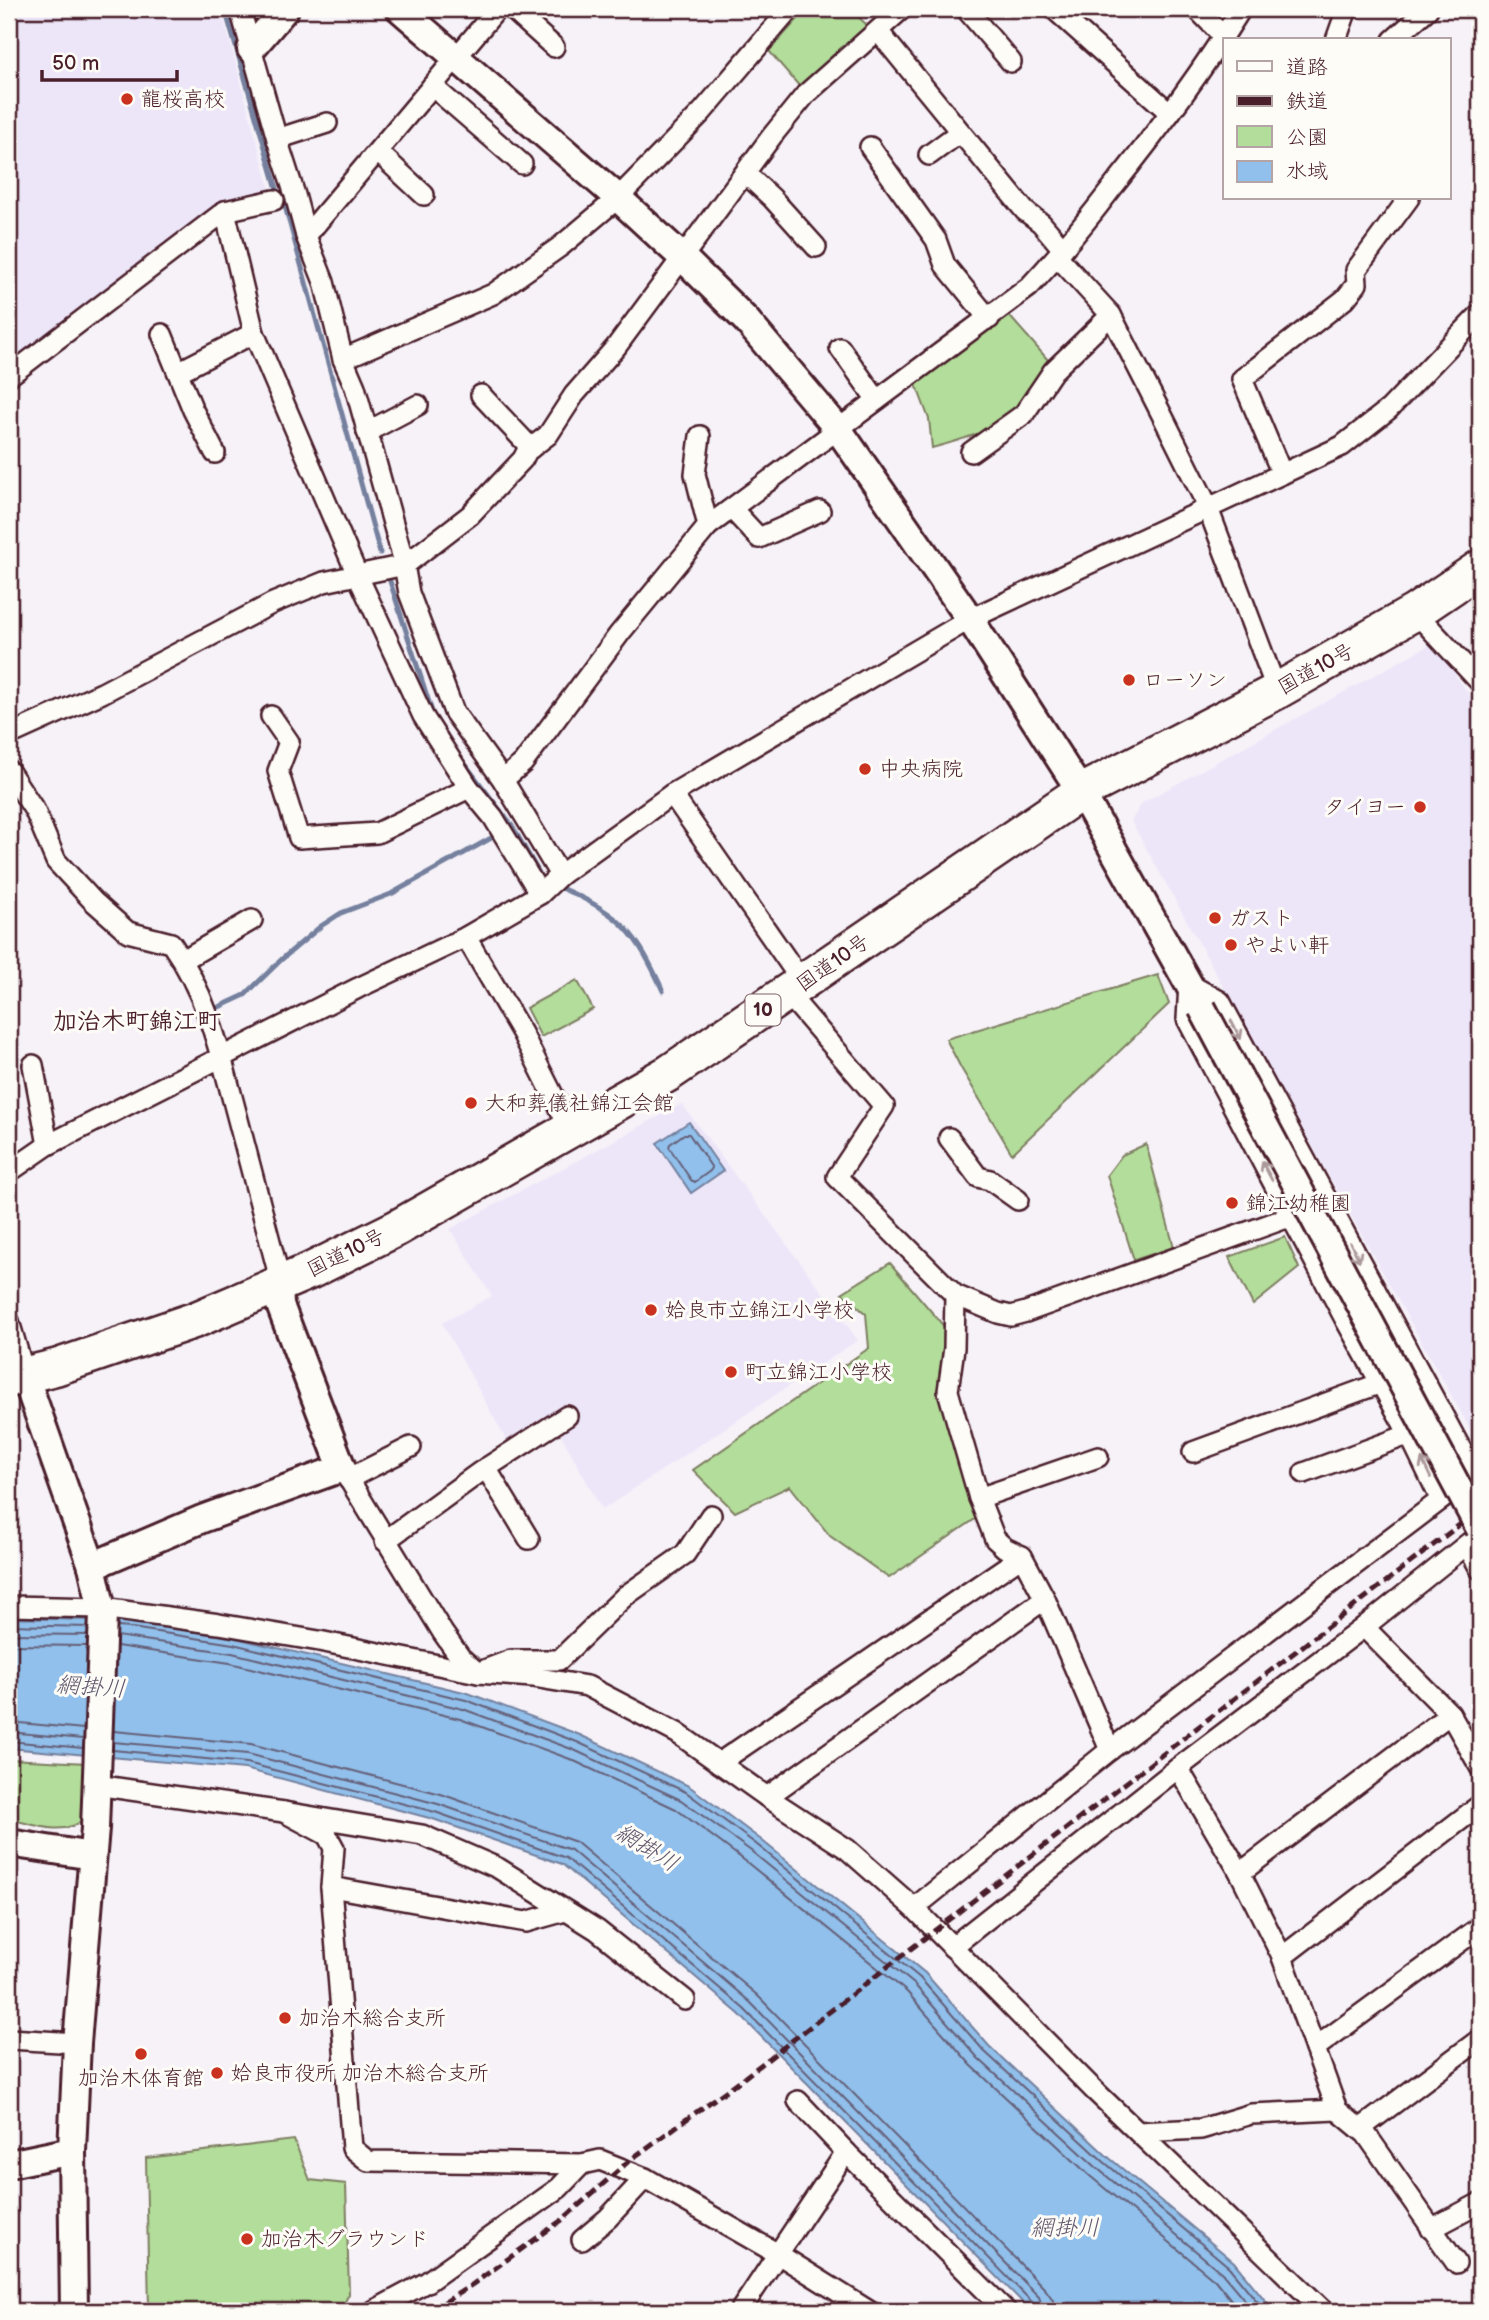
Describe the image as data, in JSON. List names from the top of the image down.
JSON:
{
  "streets": {
    "highway": ["国道10号", "10"]
  },
  "districts": ["加治木町錦江町"],
  "water": ["網掛川"],
  "places": [
    "龍桜高校",
    "ローソン",
    "中央病院",
    "タイヨー",
    "ガスト",
    "やよい軒",
    "大和葬儀社錦江会館",
    "錦江幼稚園",
    "姶良市立錦江小学校",
    "町立錦江小学校",
    "加治木総合支所",
    "加治木体育館",
    "姶良市役所 加治木総合支所",
    "加治木グラウンド"
  ],
  "legend": [
    "道路",
    "鉄道",
    "公園",
    "水域"
  ],
  "scale_bar": "50 m"
}
